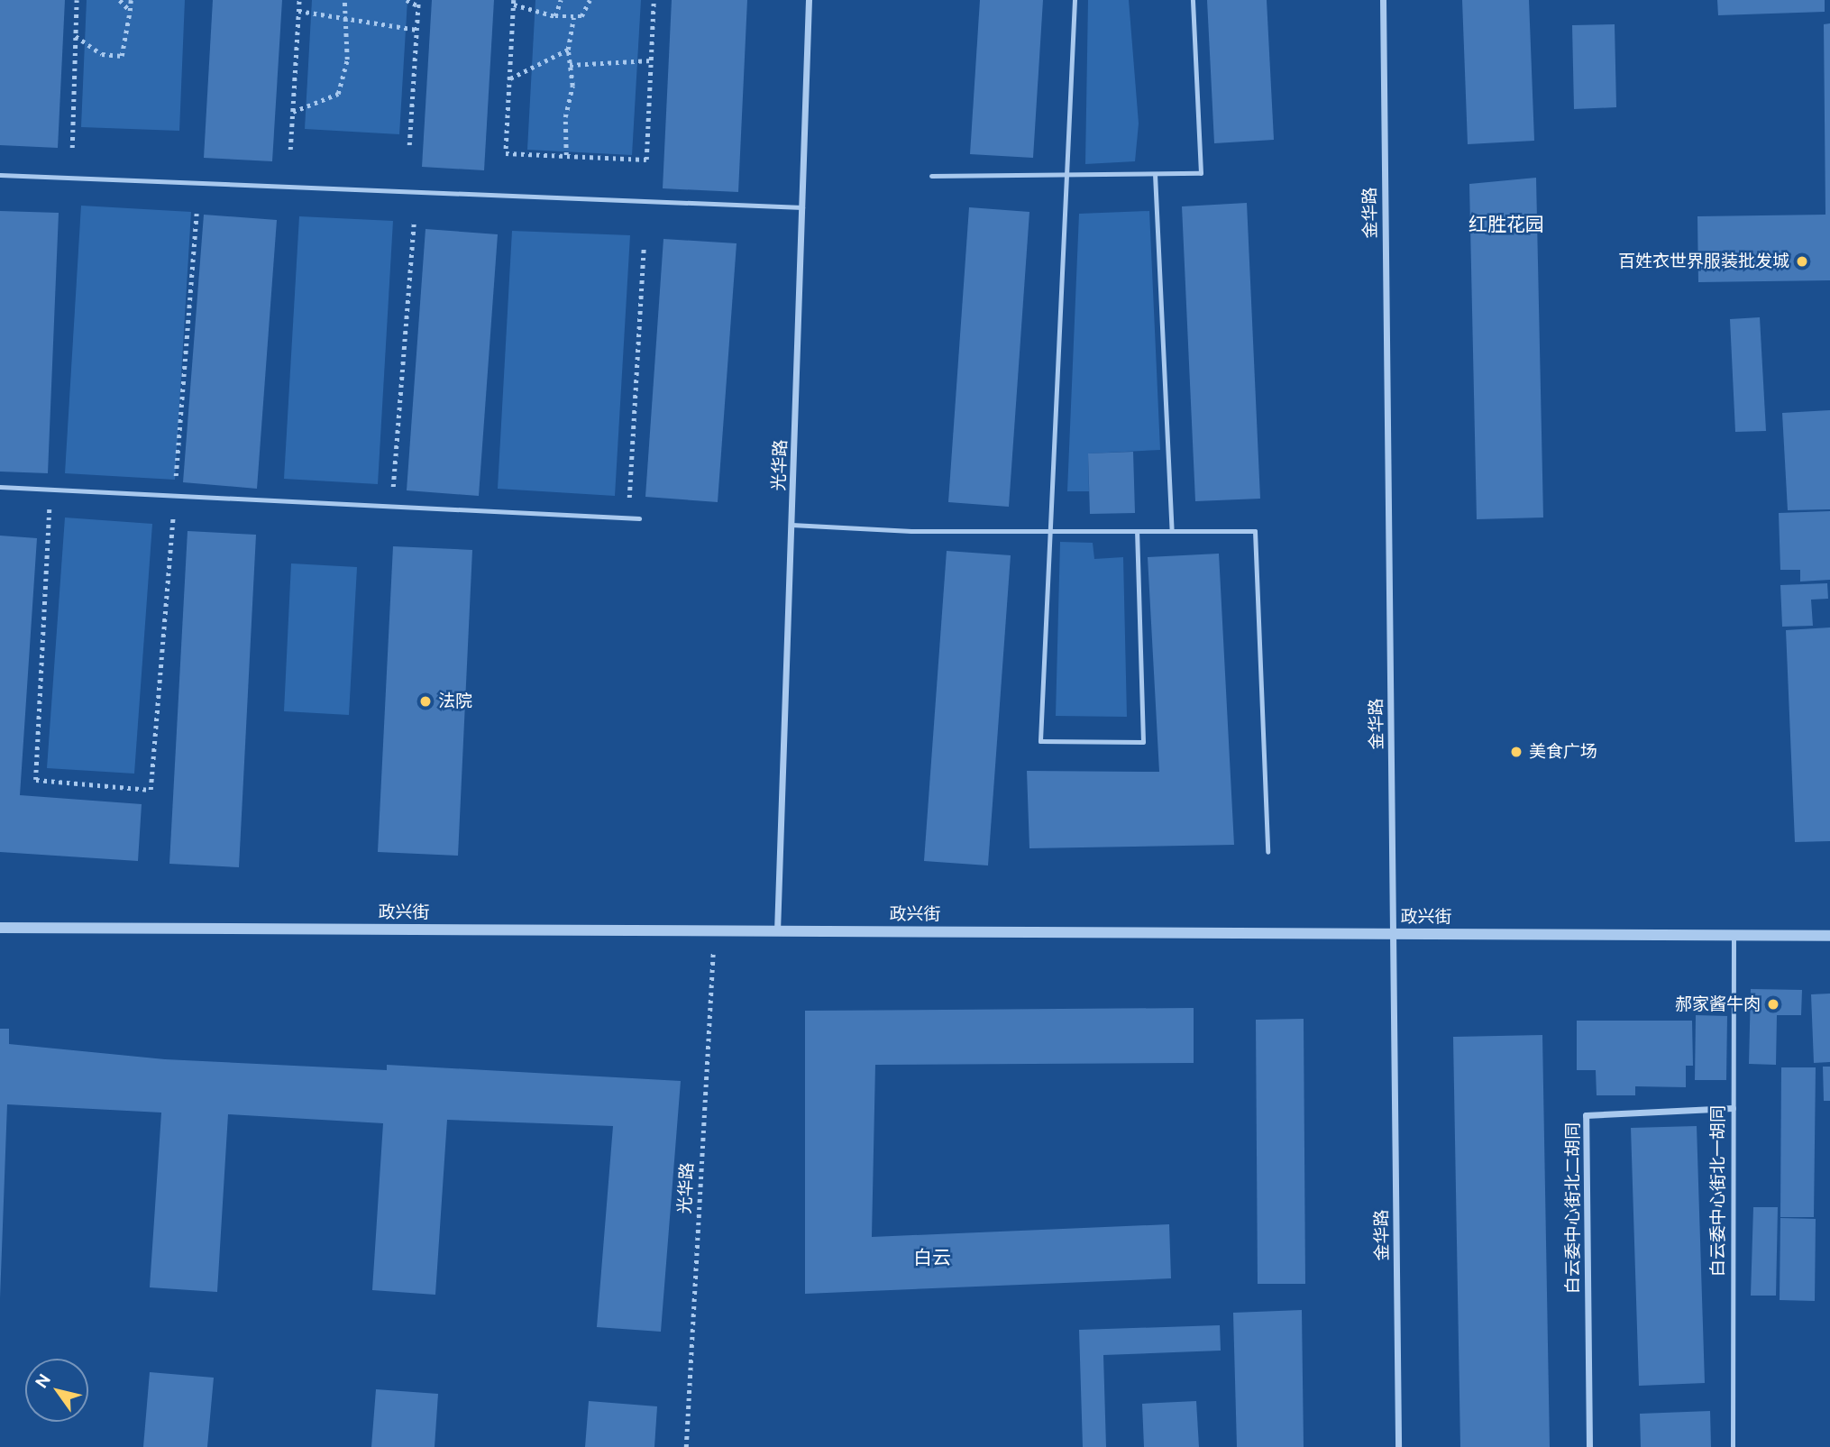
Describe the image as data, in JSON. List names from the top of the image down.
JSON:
{
  "streets": {
    "street": [
      "金华路",
      "光华路",
      "政兴街",
      "白云委中心街北二胡同"
    ],
    "lane": ["白云委中心街北一胡同"]
  },
  "crossings": [
    ["金华路", "政兴街"],
    ["光华路", "政兴街"],
    ["政兴街", "白云委中心街北一胡同"],
    ["白云委中心街北一胡同", "白云委中心街北二胡同"]
  ],
  "districts": ["红胜花园", "白云"],
  "places": [
    "百姓衣世界服装批发城",
    "法院",
    "美食广场",
    "郝家酱牛肉"
  ],
  "north": "top left"
}
